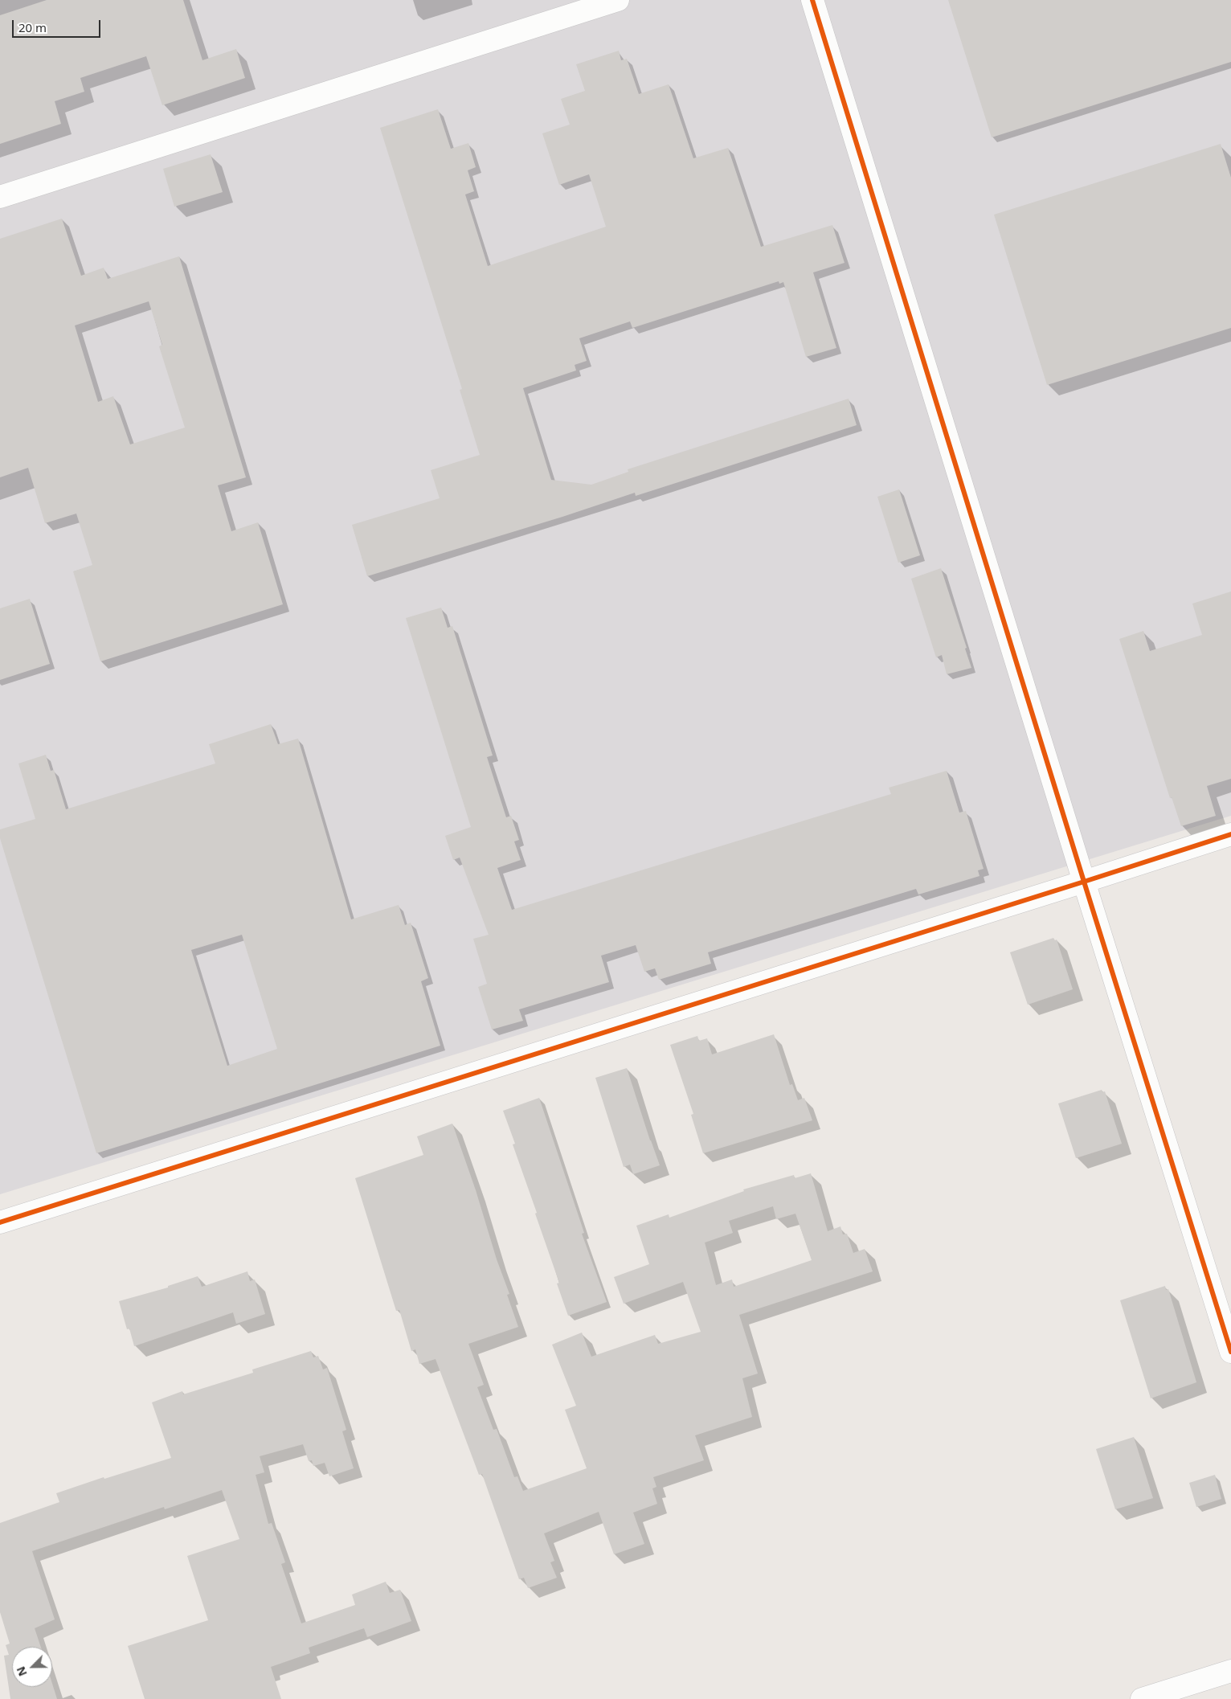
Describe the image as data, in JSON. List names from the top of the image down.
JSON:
{
  "scale_bar": "20 m",
  "north": "bottom left"
}
